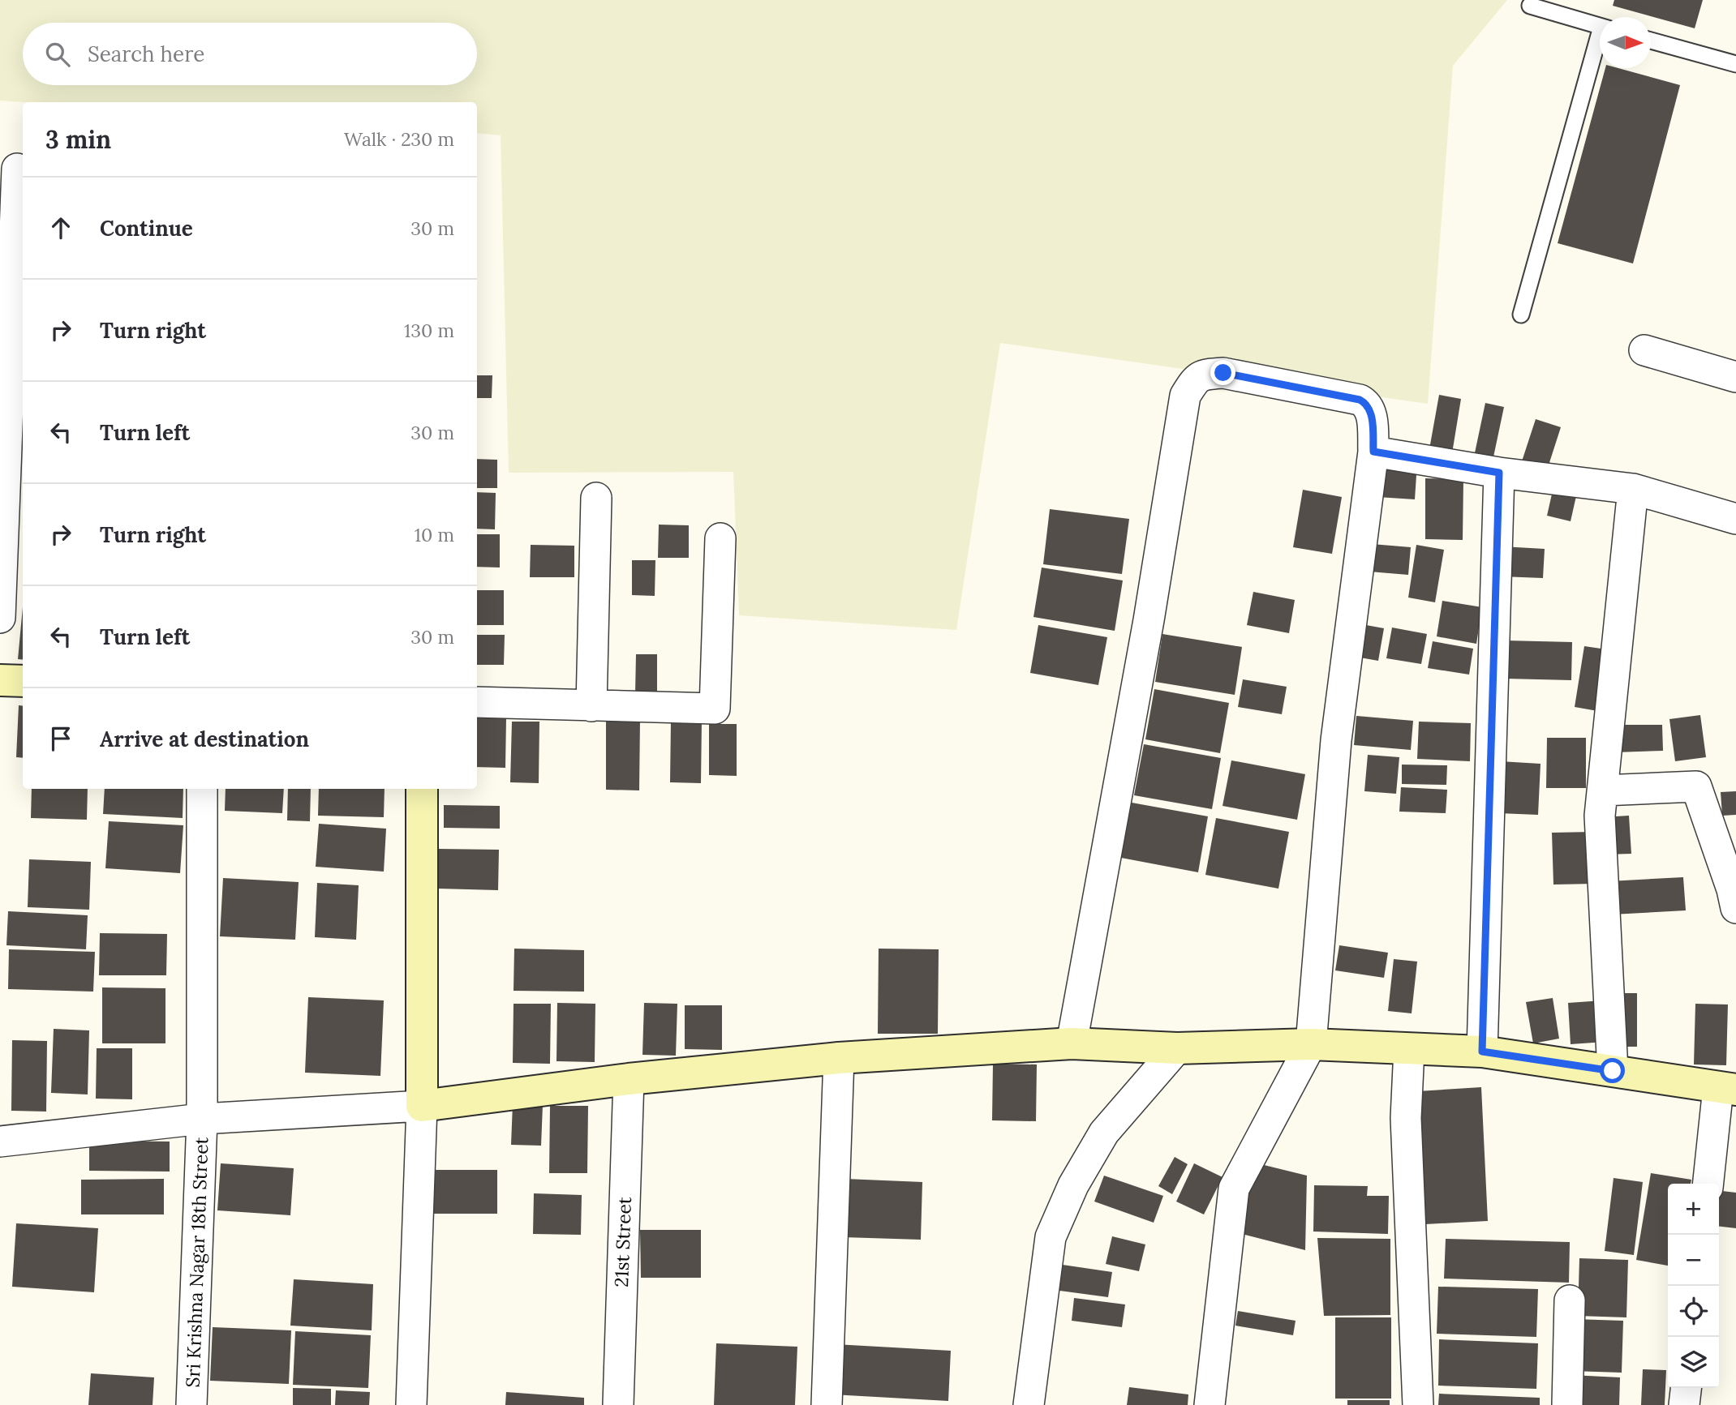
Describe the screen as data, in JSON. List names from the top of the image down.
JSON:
{
  "streets": {
    "street": ["21st Street", "Sri Krishna Nagar 18th Street"]
  },
  "north": "right",
  "page": {
    "search": "Search here",
    "heading": ["3 min", "Walk · 230 m"],
    "list": [
      ["Continue", "30 m"],
      ["Turn right", "130 m"],
      ["Turn left", "30 m"],
      ["Turn right", "10 m"],
      ["Turn left", "30 m"],
      "Arrive at destination"
    ],
    "map_buttons": ["+", "−"]
  }
}
